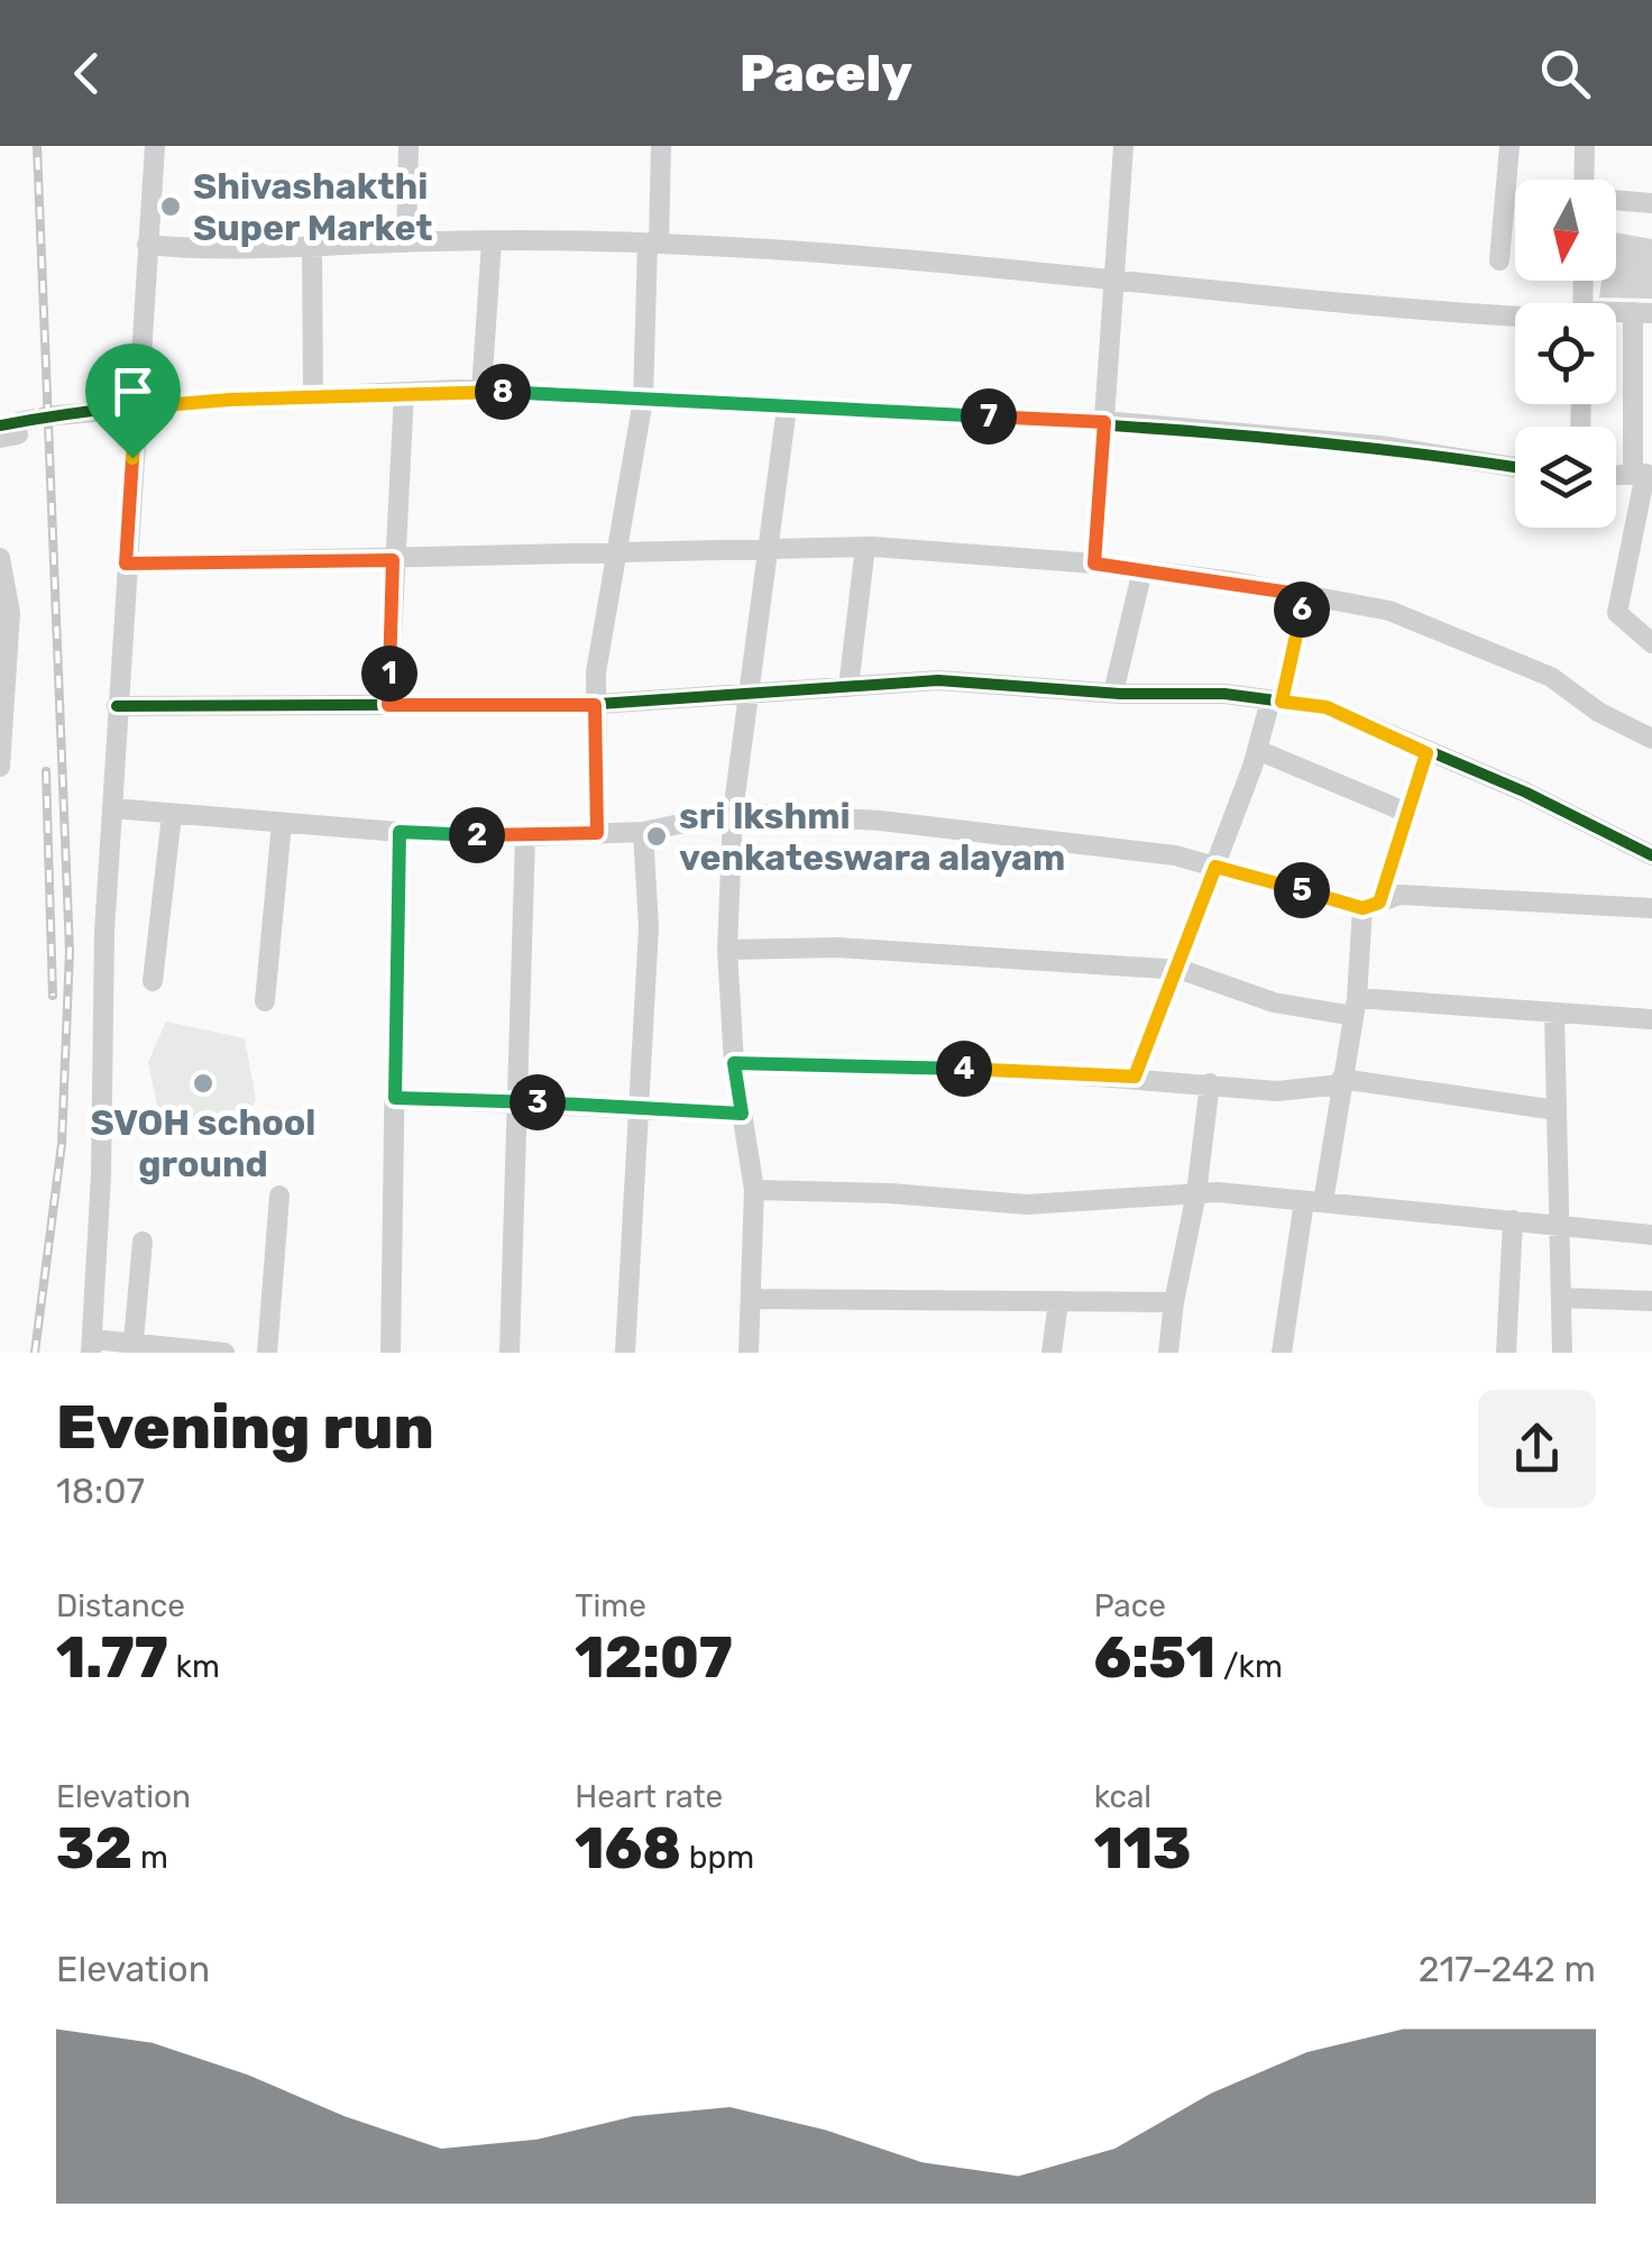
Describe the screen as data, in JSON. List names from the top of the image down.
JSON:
{
  "places": ["Shivashakthi Super Market", "sri lkshmi venkateswara alayam", "SVOH school ground"],
  "north": "bottom",
  "page": {
    "header": "Pacely",
    "pins": [
      "8",
      "7",
      "6",
      "1",
      "2",
      "5",
      "4",
      "3"
    ],
    "heading": ["Evening run", "18:07"],
    "stats": [
      ["Distance", "1.77 km"],
      ["Time", "12:07"],
      ["Pace", "6:51 /km"],
      ["Elevation", "32 m"],
      ["Heart rate", "168 bpm"],
      ["kcal", "113"]
    ],
    "chart": ["Elevation", "217–242 m"]
  }
}
